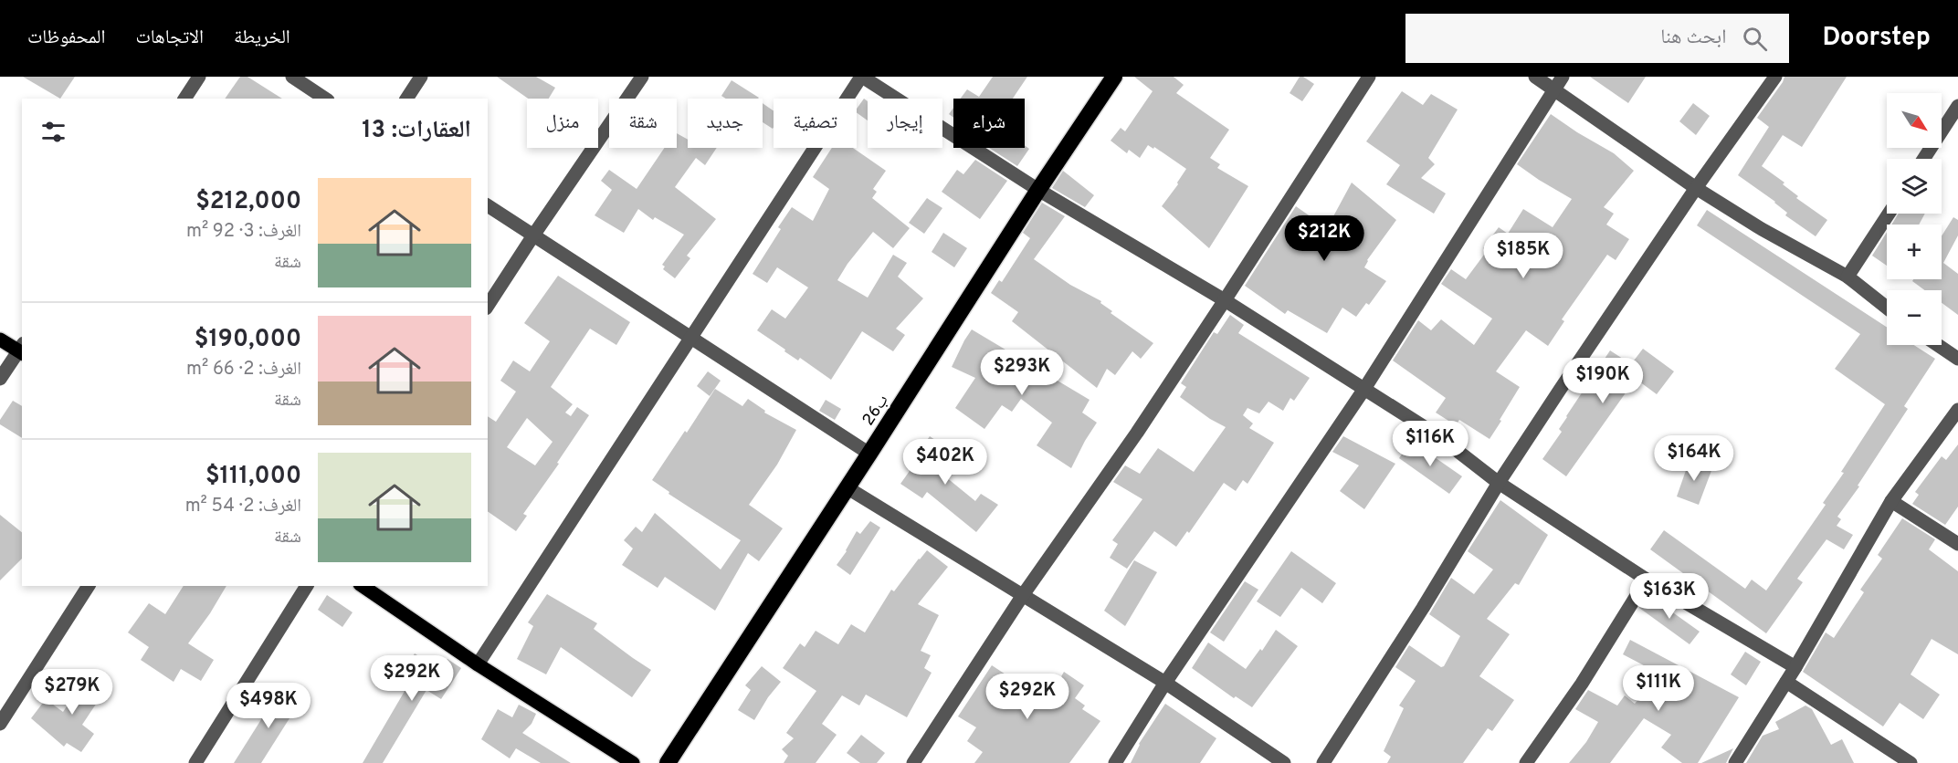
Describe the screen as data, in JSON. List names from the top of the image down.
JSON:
{
  "streets": {
    "highway": ["26ب"]
  },
  "north": "bottom right",
  "page": {
    "header": "Doorstep",
    "search": "ابحث هنا",
    "nav": ["الخريطة", "الاتجاهات", "المحفوظات"],
    "map_buttons": ["+", "−"],
    "chip": [
      "شراء",
      "إيجار",
      "تصفية",
      "جديد",
      "شقة",
      "منزل"
    ],
    "heading": "العقارات: 13",
    "list": [
      {
        "name": "$212,000",
        "note": "الغرف: 3 · 92 m² · شقة"
      },
      {
        "name": "$190,000",
        "note": "الغرف: 2 · 66 m² · شقة"
      },
      {
        "name": "$111,000",
        "note": "الغرف: 2 · 54 m² · شقة"
      }
    ],
    "price": [
      "$212K",
      "$185K",
      "$293K",
      "$190K",
      "$116K",
      "$164K",
      "$402K",
      "$163K",
      "$292K",
      "$111K",
      "$279K",
      "$292K",
      "$498K"
    ]
  }
}
